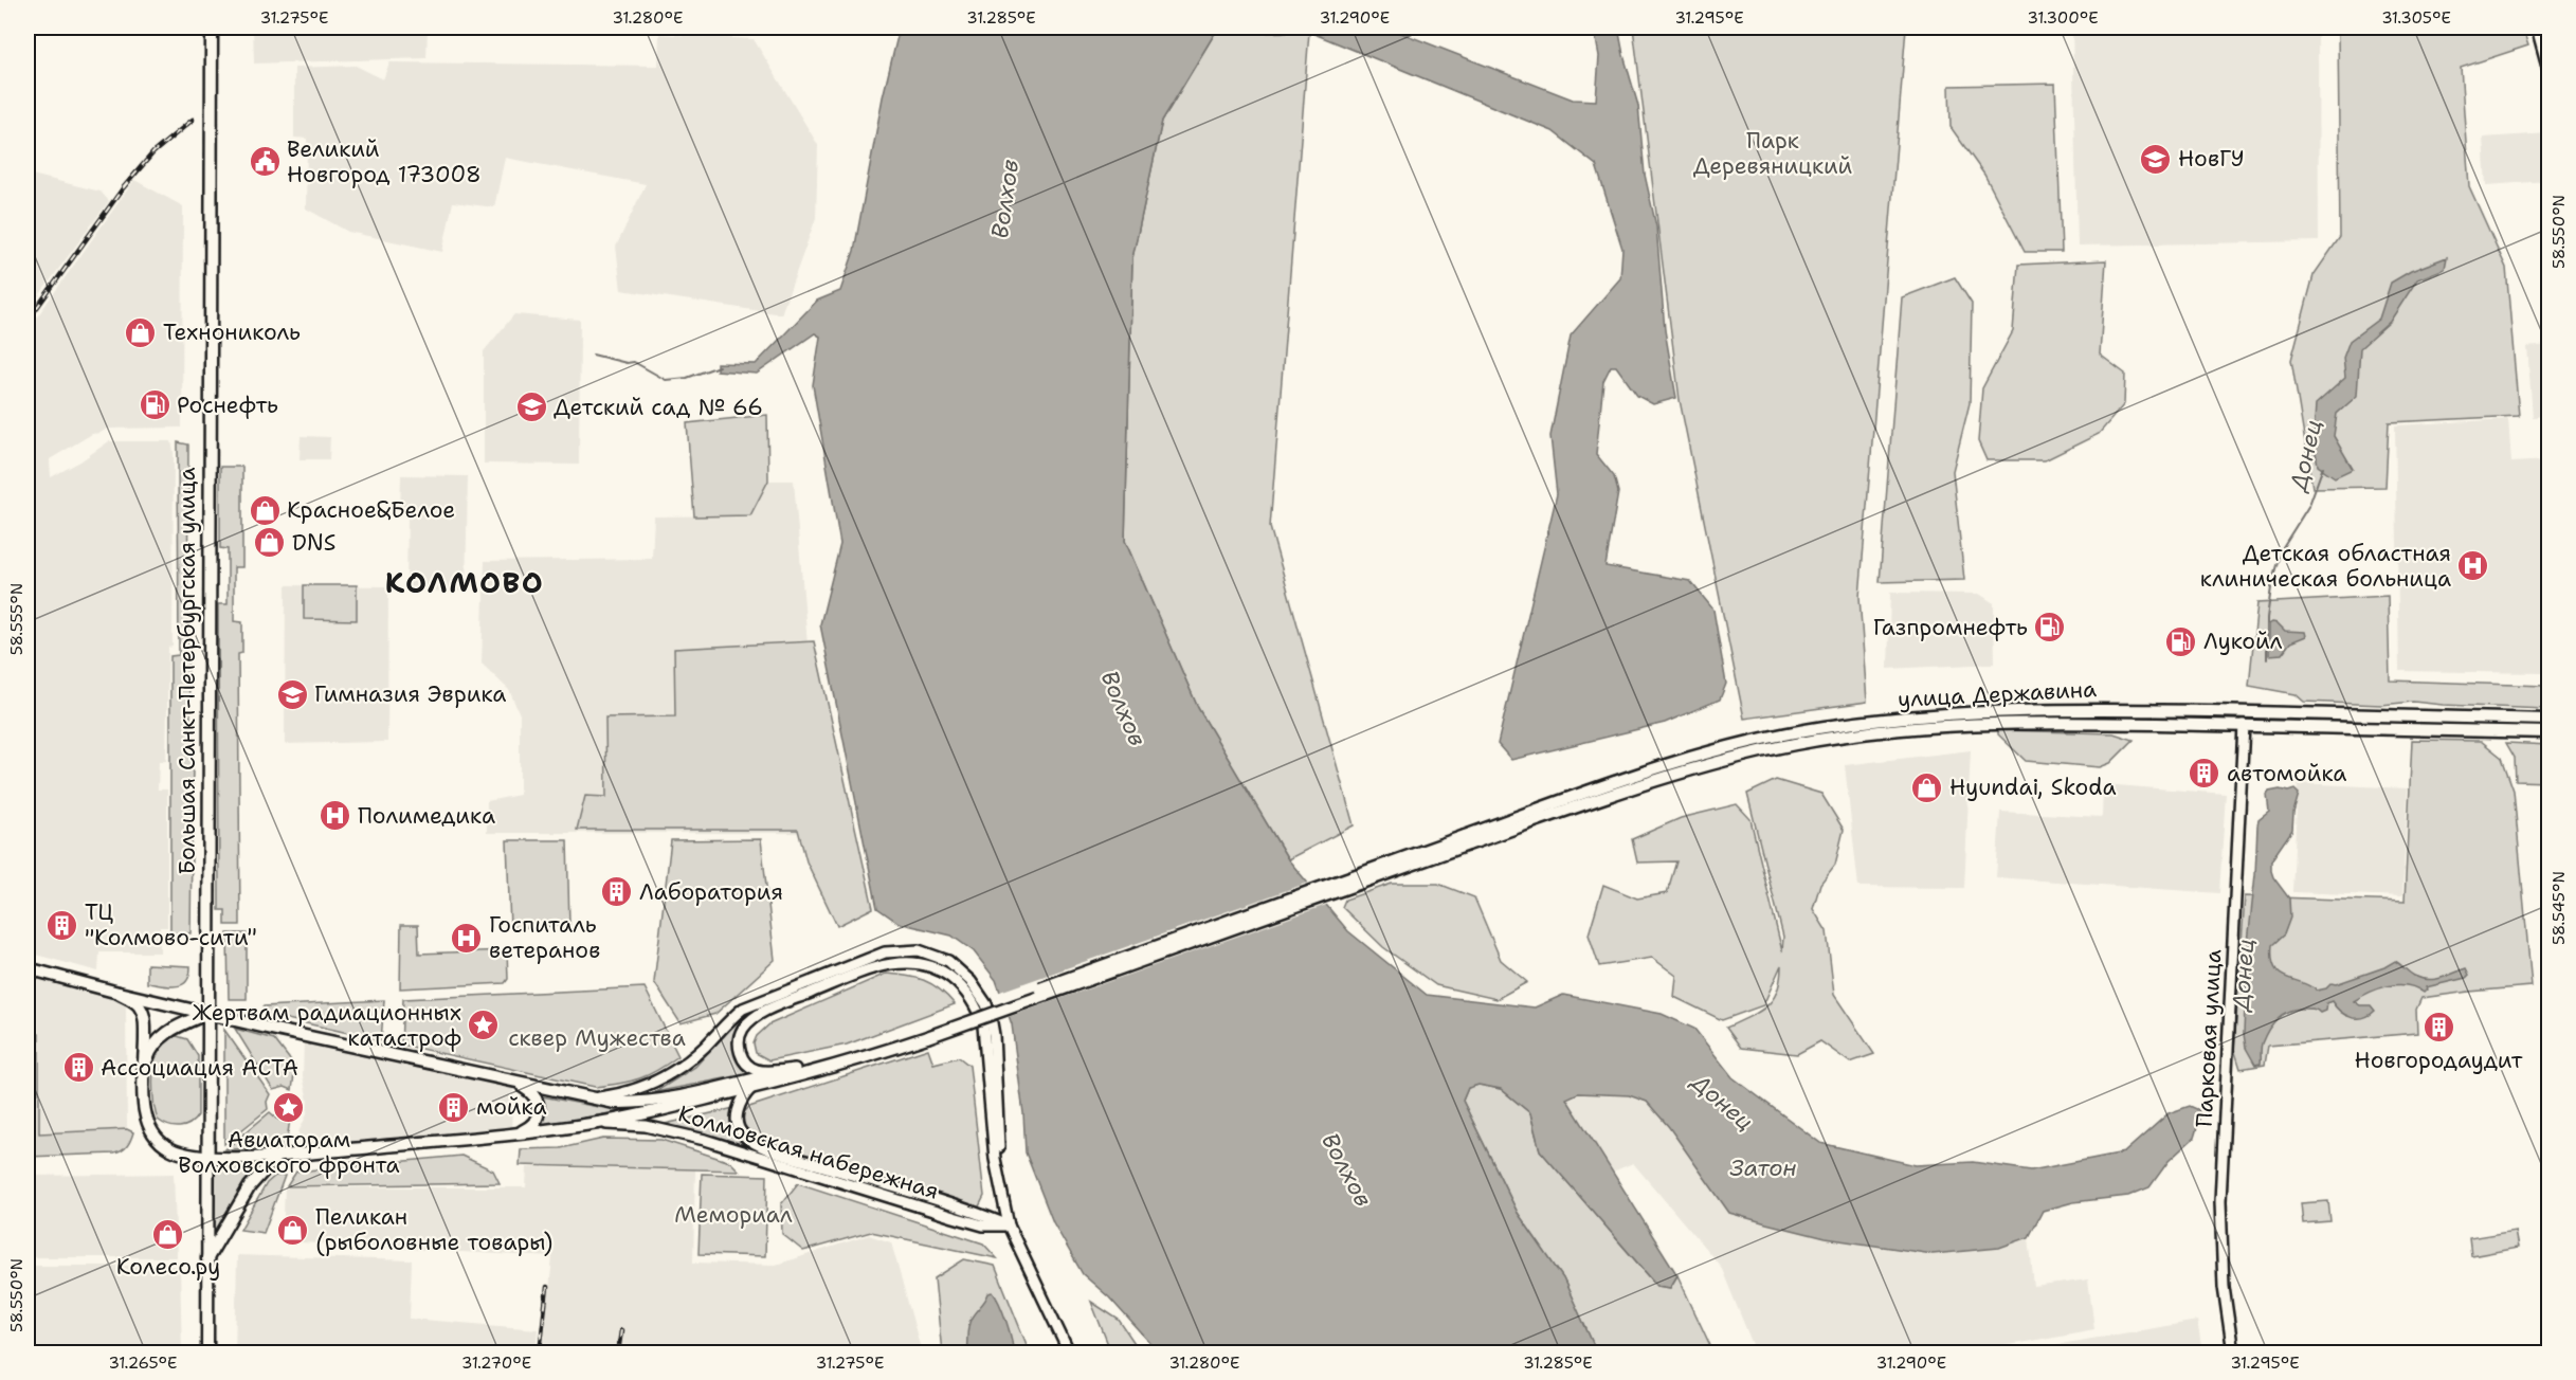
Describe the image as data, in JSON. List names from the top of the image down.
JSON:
{
  "streets": {
    "main road": [
      "Большая Санкт-Петербургская улица",
      "улица Державина",
      "Парковая улица",
      "Колмовская набережная"
    ]
  },
  "crossings": [
    ["улица Державина", "Парковая улица"]
  ],
  "districts": ["КОЛМОВО"],
  "water": ["Волхов", "Донец", "Затон"],
  "parks": ["Парк Деревяницкий", "сквер Мужества", "Мемориал"],
  "places": {
    "school or university": ["НовГУ", "Детский сад № 66", "Гимназия Эврика"],
    "public building": ["Великий Новгород 173008"],
    "shop": [
      "Технониколь",
      "Красное&Белое",
      "DNS",
      "Hyundai, Skoda",
      "Пеликан (рыболовные товары)",
      "Колесо.ру"
    ],
    "fuel station": ["Роснефть", "Газпромнефть", "Лукойл"],
    "hospital": ["Детская областная клиническая больница", "Полимедика", "Госпиталь ветеранов"],
    "building": [
      "автомойка",
      "Лаборатория",
      "ТЦ \"Колмово-сити\"",
      "Новгородаудит",
      "Ассоциация АСТА",
      "мойка"
    ],
    "place": ["Жертвам радиационных катастроф", "Авиаторам Волховского фронта"]
  },
  "coordinates": [
    "31.275°E",
    "31.280°E",
    "31.285°E",
    "31.290°E",
    "31.295°E",
    "31.300°E",
    "31.305°E",
    "58.550°N",
    "58.555°N",
    "58.545°N",
    "31.265°E",
    "31.270°E"
  ]
}
